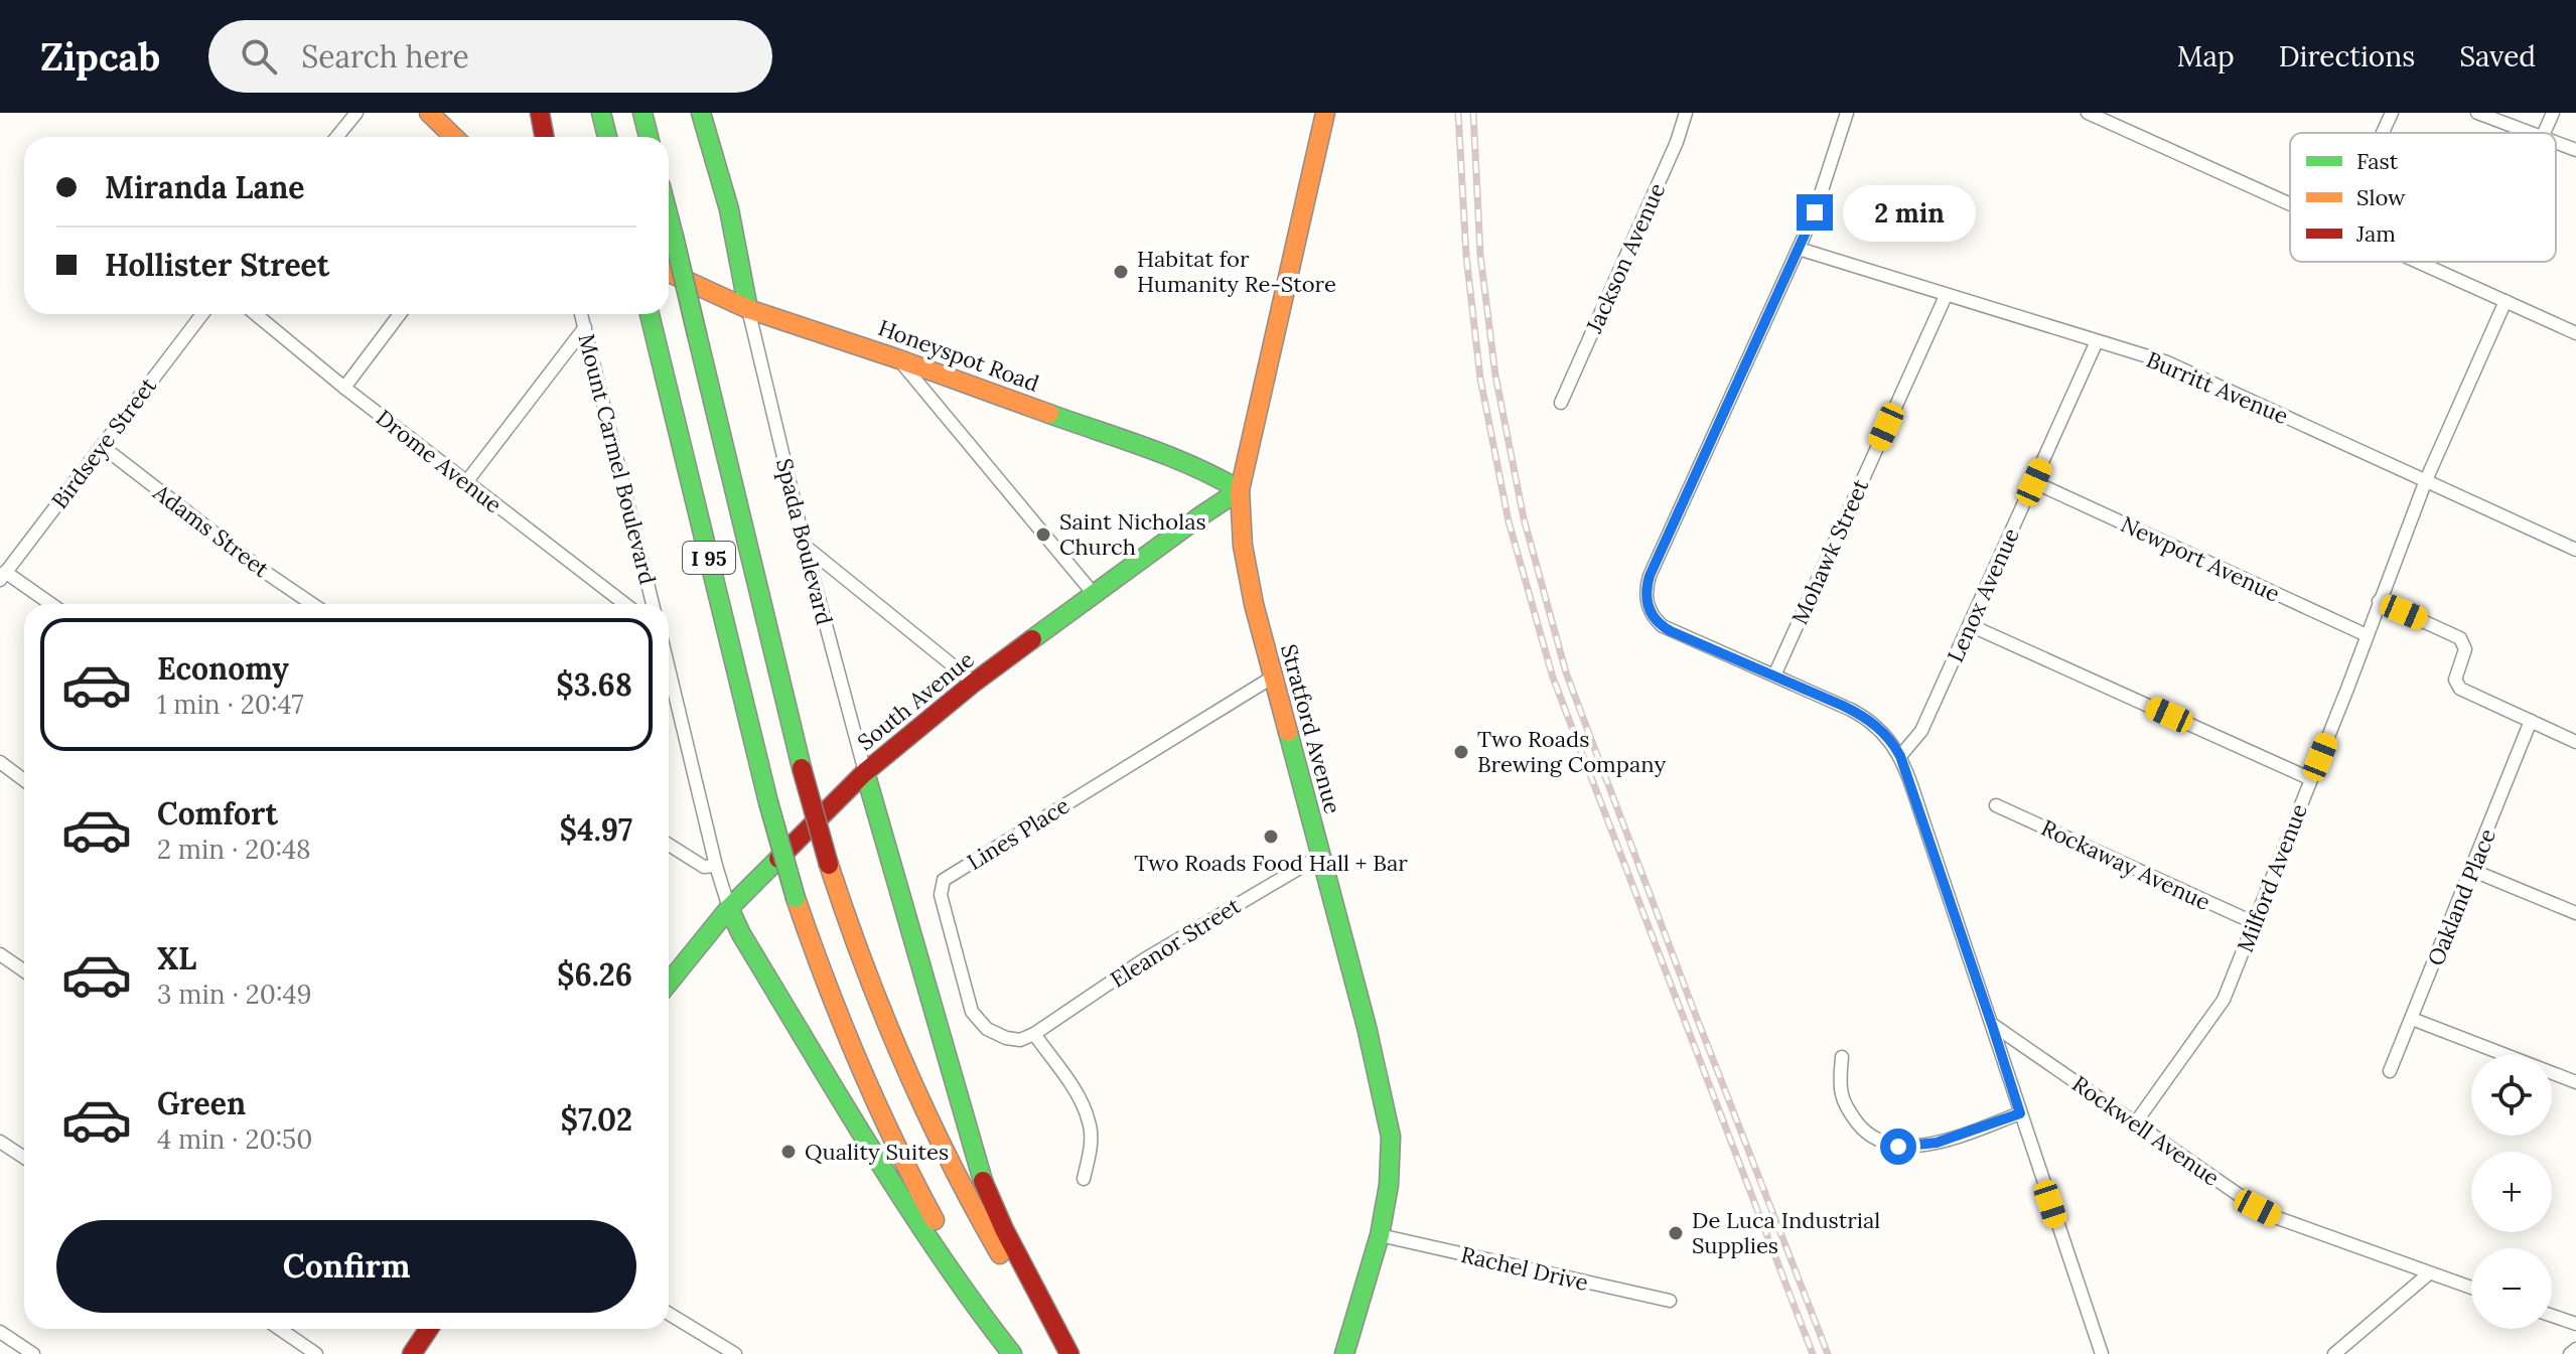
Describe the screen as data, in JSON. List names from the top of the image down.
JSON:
{
  "streets": {
    "main road": [
      "Honeyspot Road",
      "I 95",
      "South Avenue",
      "Stratford Avenue"
    ],
    "street": [
      "Jackson Avenue",
      "Burritt Avenue",
      "Birdseye Street",
      "Mount Carmel Boulevard",
      "Drome Avenue",
      "Adams Street",
      "Spada Boulevard",
      "Mohawk Street",
      "Newport Avenue",
      "Lenox Avenue",
      "Lines Place",
      "Rockaway Avenue",
      "Milford Avenue",
      "Oakland Place",
      "Eleanor Street",
      "Rockwell Avenue",
      "Rachel Drive"
    ]
  },
  "crossings": [
    ["Honeyspot Road", "Spada Boulevard"],
    ["Honeyspot Road", "South Avenue"],
    ["Honeyspot Road", "Stratford Avenue"],
    ["Burritt Avenue", "Mohawk Street"],
    ["Burritt Avenue", "Lenox Avenue"],
    ["Burritt Avenue", "Milford Avenue"],
    ["Birdseye Street", "Adams Street"],
    ["Spada Boulevard", "South Avenue"],
    ["Newport Avenue", "Lenox Avenue"],
    ["Newport Avenue", "Milford Avenue"],
    ["South Avenue", "Stratford Avenue"],
    ["Stratford Avenue", "Lines Place"],
    ["Stratford Avenue", "Eleanor Street"],
    ["Stratford Avenue", "Rachel Drive"],
    ["Lines Place", "Eleanor Street"],
    ["Rockaway Avenue", "Milford Avenue"],
    ["Milford Avenue", "Rockwell Avenue"]
  ],
  "places": [
    "Habitat for Humanity Re-Store",
    "Saint Nicholas Church",
    "Two Roads Brewing Company",
    "Two Roads Food Hall + Bar",
    "Quality Suites",
    "De Luca Industrial Supplies"
  ],
  "legend": ["Fast", "Slow", "Jam"],
  "page": {
    "header": "Zipcab",
    "search": "Search here",
    "nav": ["Map", "Directions", "Saved"],
    "banner": ["Miranda Lane", "Hollister Street"],
    "bubble": "2 min",
    "list": [
      {
        "name": "Economy",
        "note": "1 min · 20:47",
        "value": "$3.68"
      },
      {
        "name": "Comfort",
        "note": "2 min · 20:48",
        "value": "$4.97"
      },
      {
        "name": "XL",
        "note": "3 min · 20:49",
        "value": "$6.26"
      },
      {
        "name": "Green",
        "note": "4 min · 20:50",
        "value": "$7.02"
      }
    ],
    "map_buttons": ["+", "−"],
    "buttons": "Confirm"
  }
}
